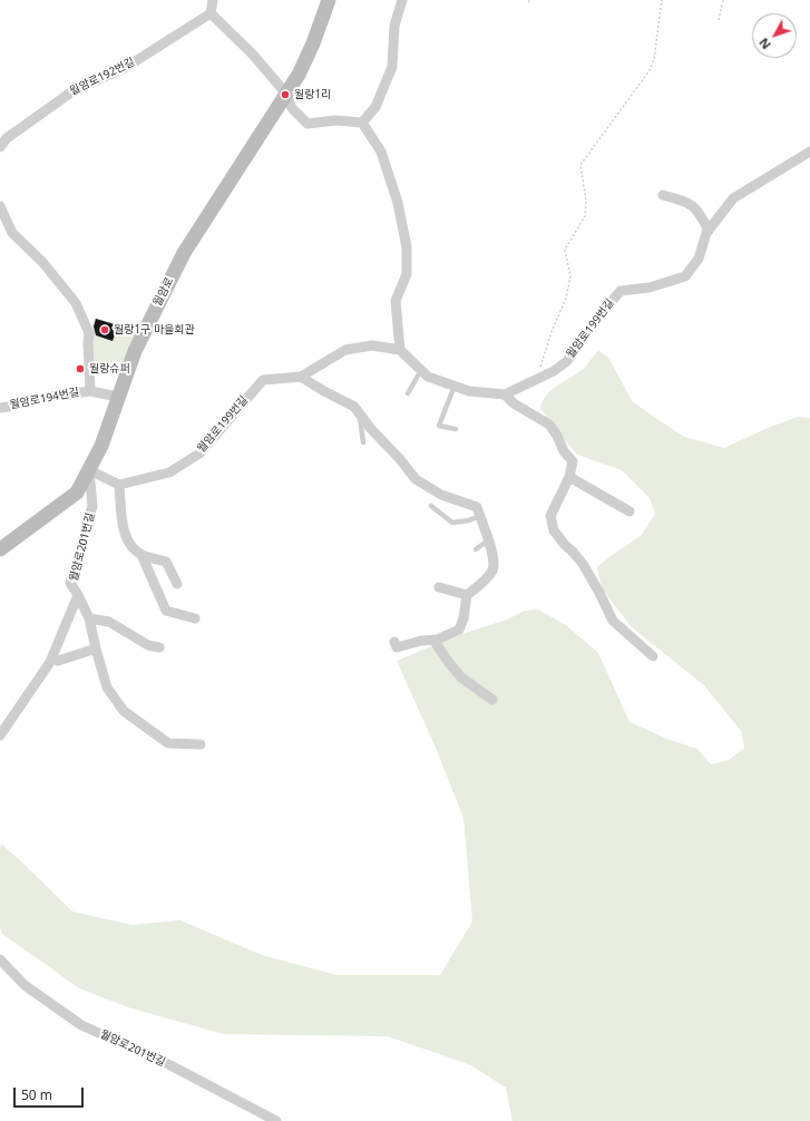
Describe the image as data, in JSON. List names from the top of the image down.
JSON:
{
  "streets": {
    "street": [
      "월암로192번길",
      "월암로",
      "월암로199번길",
      "월암로194번길",
      "월암로201번길"
    ]
  },
  "crossings": [
    ["월암로", "월암로201번길"]
  ],
  "places": ["월랑1리", "월랑1구 마을회관", "월랑슈퍼"],
  "scale_bar": "50 m",
  "north": "bottom left"
}
